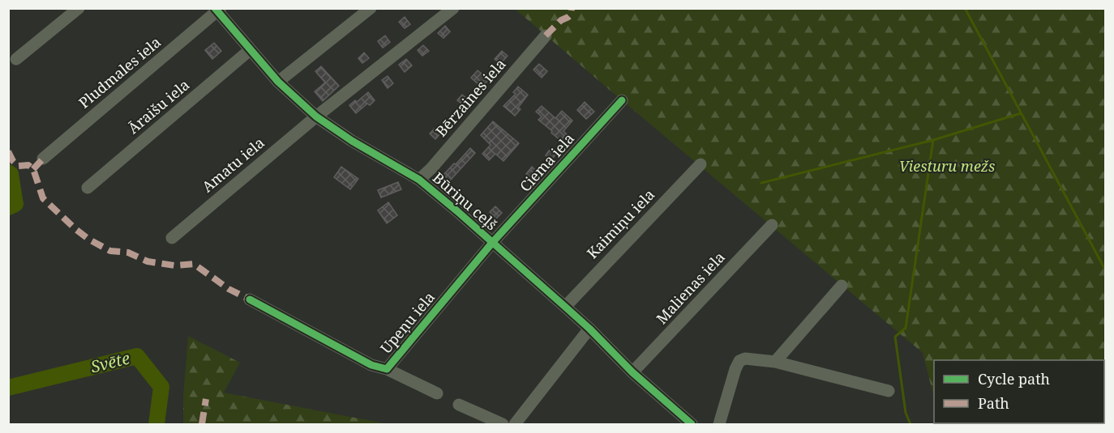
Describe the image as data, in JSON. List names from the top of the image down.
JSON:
{
  "streets": {
    "street": [
      "Pludmales iela",
      "Bērzaines iela",
      "Āraišu iela",
      "Ciema iela",
      "Amatu iela",
      "Būriņu ceļš",
      "Kaimiņu iela",
      "Malienas iela",
      "Upeņu iela"
    ]
  },
  "crossings": [
    ["Pludmales iela", "Būriņu ceļš"],
    ["Bērzaines iela", "Būriņu ceļš"],
    ["Āraišu iela", "Būriņu ceļš"],
    ["Ciema iela", "Būriņu ceļš"],
    ["Ciema iela", "Upeņu iela"],
    ["Amatu iela", "Būriņu ceļš"],
    ["Būriņu ceļš", "Kaimiņu iela"],
    ["Būriņu ceļš", "Malienas iela"],
    ["Būriņu ceļš", "Upeņu iela"]
  ],
  "water": ["Svēte"],
  "parks": ["Viesturu mežs"],
  "legend": ["Cycle path", "Path"]
}
